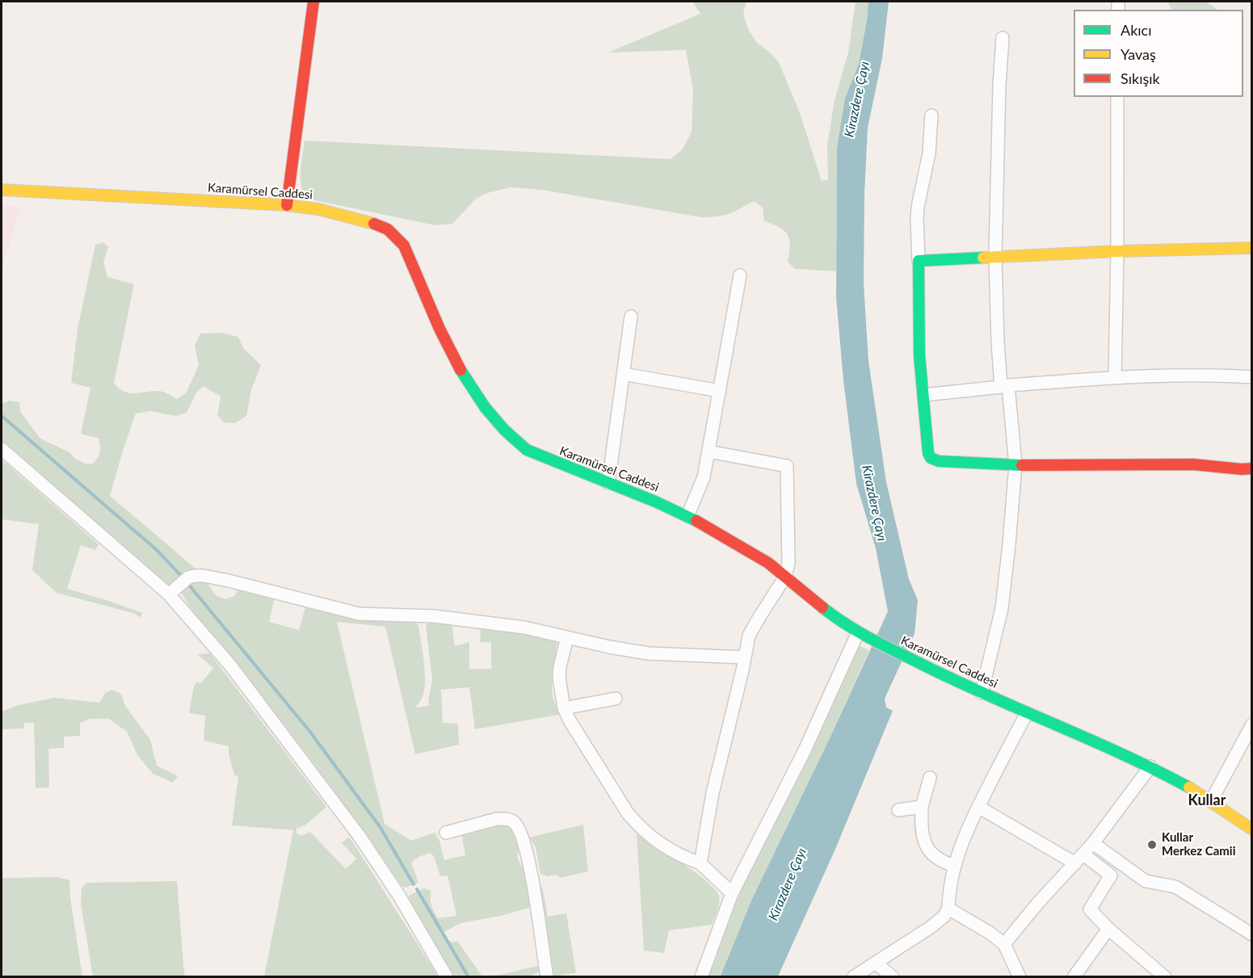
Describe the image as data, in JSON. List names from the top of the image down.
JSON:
{
  "streets": {
    "main road": ["Karamürsel Caddesi"]
  },
  "districts": ["Kullar"],
  "water": ["Kirazdere Çayı"],
  "places": ["Kullar Merkez Camii"],
  "legend": ["Akıcı", "Yavaş", "Sıkışık"]
}
